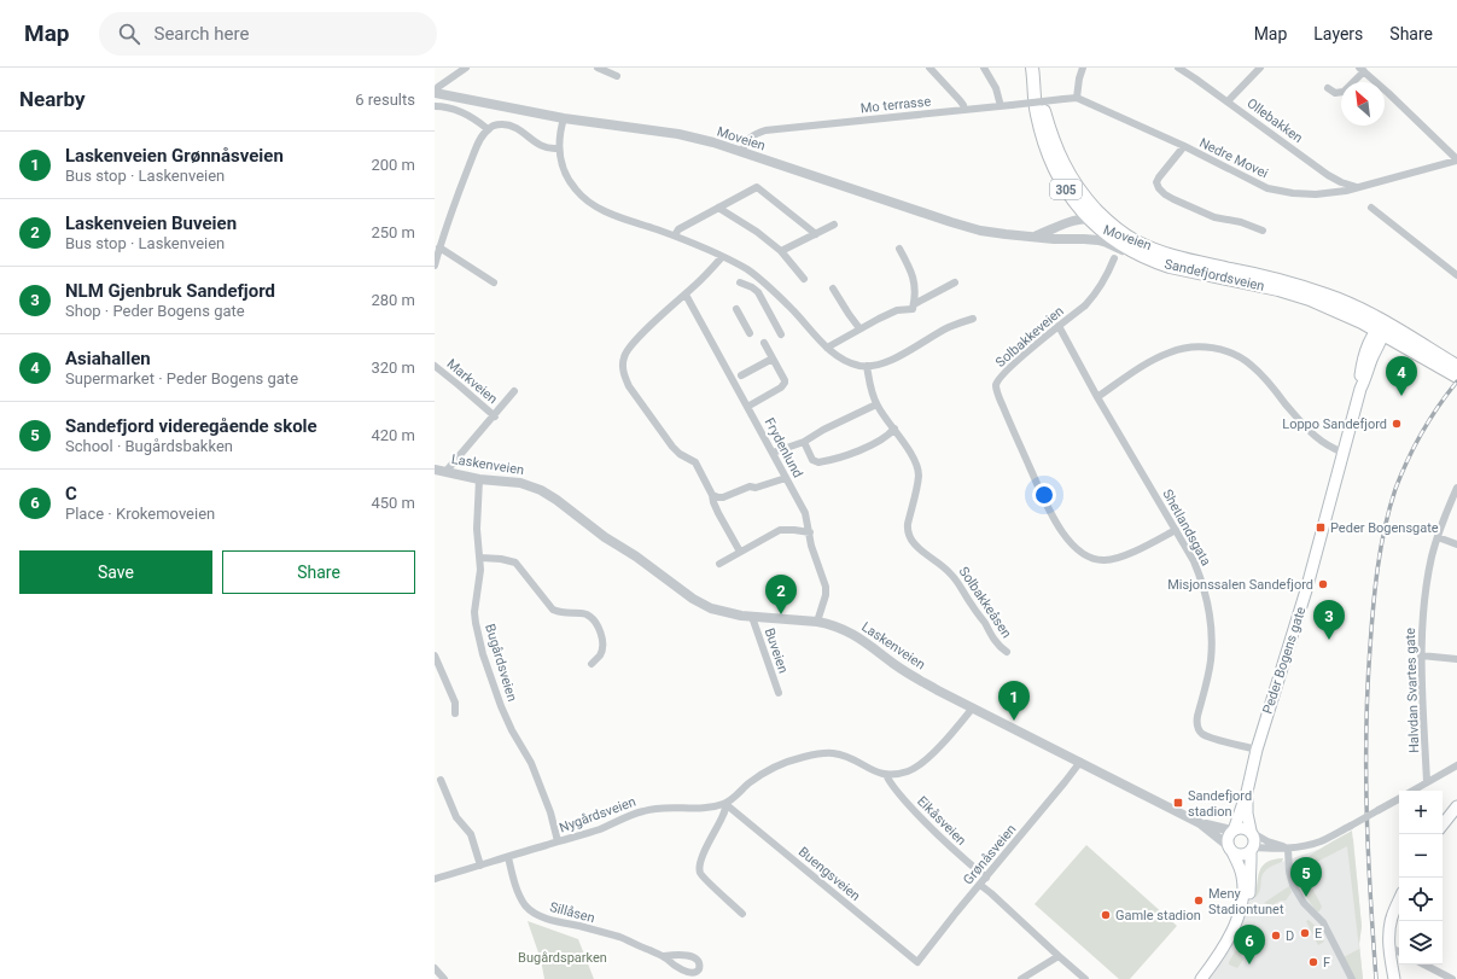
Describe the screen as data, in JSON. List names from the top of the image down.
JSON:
{
  "streets": {
    "main road": ["305", "Sandefjordsveien", "Peder Bogens gate"],
    "street": [
      "Mo terrasse",
      "Ollebakken",
      "Moveien",
      "Nedre Movei",
      "Solbakkeveien",
      "Markveien",
      "Frydenlund",
      "Laskenveien",
      "Shetlandsgata",
      "Solbakkeåsen",
      "Buveien",
      "Bugårdsveien",
      "Halvdan Svartes gate",
      "Nygårdsveien",
      "Eikåsveien",
      "Grønåsveien",
      "Buengsveien",
      "Sillåsen"
    ]
  },
  "crossings": [
    ["Mo terrasse", "Moveien"],
    ["Mo terrasse", "Nedre Movei"],
    ["Ollebakken", "Nedre Movei"],
    ["Moveien", "Sandefjordsveien"],
    ["Sandefjordsveien", "Peder Bogens gate"],
    ["Solbakkeveien", "Shetlandsgata"],
    ["Markveien", "Laskenveien"],
    ["Frydenlund", "Laskenveien"],
    ["Laskenveien", "Buveien"],
    ["Laskenveien", "Peder Bogens gate"],
    ["Laskenveien", "Bugårdsveien"],
    ["Laskenveien", "Grønåsveien"],
    ["Shetlandsgata", "Peder Bogens gate"],
    ["Bugårdsveien", "Nygårdsveien"],
    ["Nygårdsveien", "Buengsveien"],
    ["Nygårdsveien", "Sillåsen"],
    ["Eikåsveien", "Grønåsveien"],
    ["Grønåsveien", "Buengsveien"]
  ],
  "parks": ["Bugårdsparken"],
  "places": {
    "other": [
      "Loppo Sandefjord",
      "Misjonssalen Sandefjord",
      "Meny Stadiontunet",
      "Gamle stadion",
      "E",
      "D",
      "F"
    ],
    "transit": ["Peder Bogensgate", "Sandefjord stadion"]
  },
  "north": "top left",
  "page": {
    "header": "Map",
    "search": "Search here",
    "nav": ["Map", "Layers", "Share"],
    "heading": ["Nearby", "6 results"],
    "list": [
      {
        "mark": "1",
        "name": "Laskenveien Grønnåsveien",
        "note": "Bus stop · Laskenveien",
        "value": "200 m"
      },
      {
        "mark": "2",
        "name": "Laskenveien Buveien",
        "note": "Bus stop · Laskenveien",
        "value": "250 m"
      },
      {
        "mark": "3",
        "name": "NLM Gjenbruk Sandefjord",
        "note": "Shop · Peder Bogens gate",
        "value": "280 m"
      },
      {
        "mark": "4",
        "name": "Asiahallen",
        "note": "Supermarket · Peder Bogens gate",
        "value": "320 m"
      },
      {
        "mark": "5",
        "name": "Sandefjord videregående skole",
        "note": "School · Bugårdsbakken",
        "value": "420 m"
      },
      {
        "mark": "6",
        "name": "C",
        "note": "Place · Krokemoveien",
        "value": "450 m"
      }
    ],
    "pins": [
      "4",
      "2",
      "3",
      "1",
      "5",
      "6"
    ],
    "buttons": ["Save", "Share"],
    "map_buttons": ["+", "−"]
  }
}
